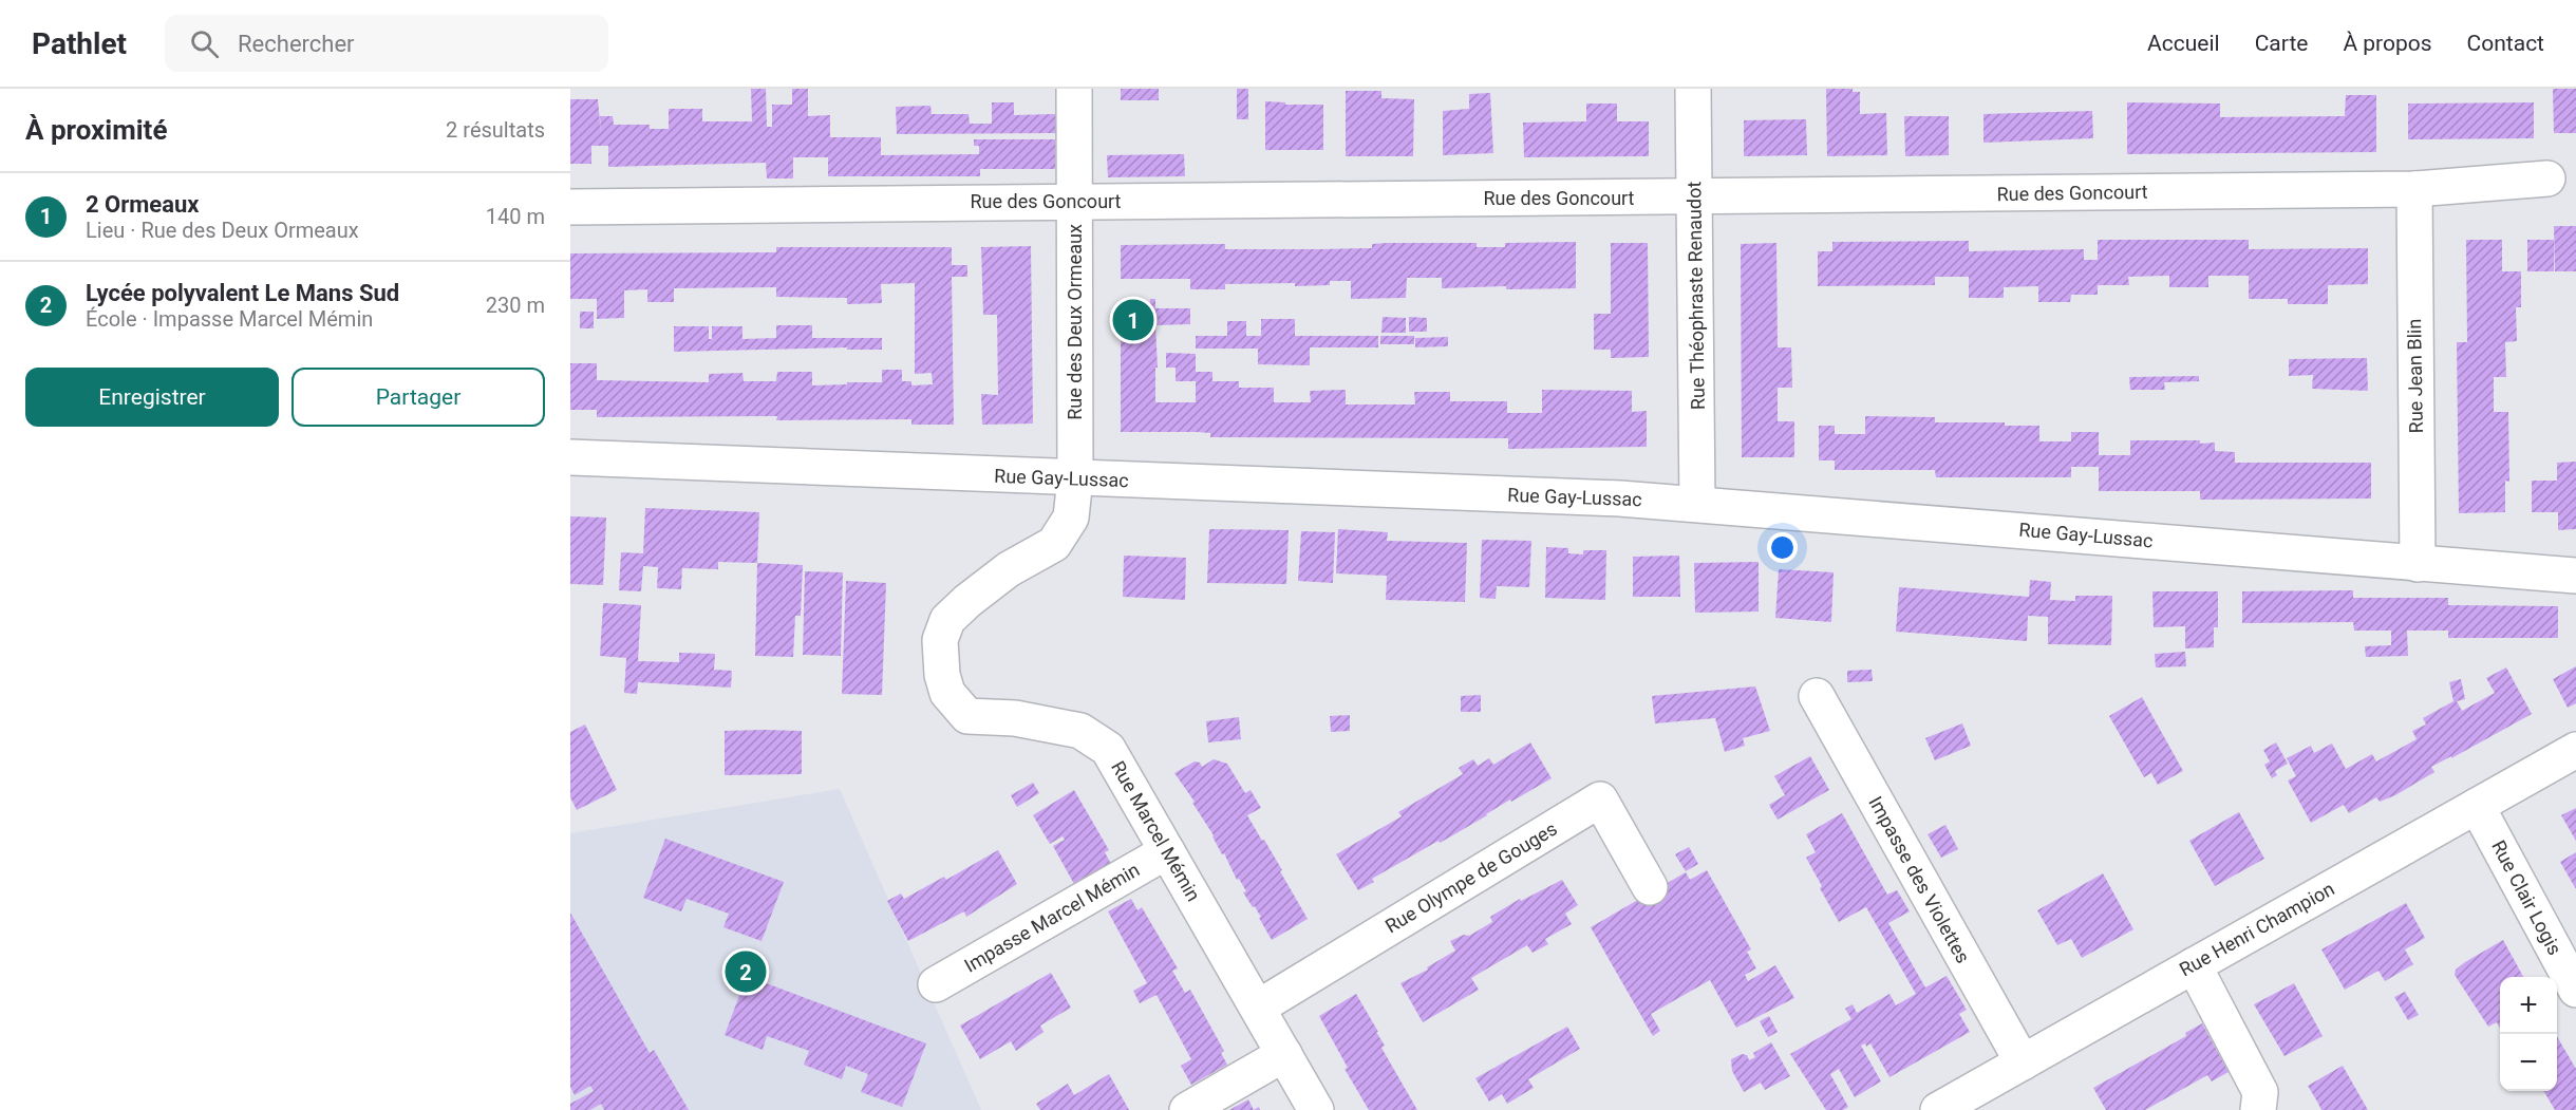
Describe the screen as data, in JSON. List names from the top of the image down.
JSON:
{
  "streets": {
    "street": [
      "Rue des Goncourt",
      "Rue Théophraste Renaudot",
      "Rue des Deux Ormeaux",
      "Rue Jean Blin",
      "Rue Gay-Lussac",
      "Rue Marcel Mémin",
      "Rue Olympe de Gouges",
      "Impasse des Violettes",
      "Rue Clair Logis",
      "Impasse Marcel Mémin",
      "Rue Henri Champion"
    ]
  },
  "crossings": [
    ["Rue des Goncourt", "Rue Théophraste Renaudot"],
    ["Rue des Goncourt", "Rue des Deux Ormeaux"],
    ["Rue des Goncourt", "Rue Jean Blin"],
    ["Rue Théophraste Renaudot", "Rue Gay-Lussac"],
    ["Rue des Deux Ormeaux", "Rue Gay-Lussac"],
    ["Rue des Deux Ormeaux", "Rue Marcel Mémin"],
    ["Rue Jean Blin", "Rue Gay-Lussac"],
    ["Rue Gay-Lussac", "Rue Marcel Mémin"],
    ["Rue Marcel Mémin", "Rue Olympe de Gouges"],
    ["Rue Marcel Mémin", "Impasse Marcel Mémin"],
    ["Impasse des Violettes", "Rue Henri Champion"],
    ["Rue Clair Logis", "Rue Henri Champion"]
  ],
  "page": {
    "header": "Pathlet",
    "search": "Rechercher",
    "nav": [
      "Accueil",
      "Carte",
      "À propos",
      "Contact"
    ],
    "heading": ["À proximité", "2 résultats"],
    "list": [
      {
        "mark": "1",
        "name": "2 Ormeaux",
        "note": "Lieu · Rue des Deux Ormeaux",
        "value": "140 m"
      },
      {
        "mark": "2",
        "name": "Lycée polyvalent Le Mans Sud",
        "note": "École · Impasse Marcel Mémin",
        "value": "230 m"
      }
    ],
    "pins": ["1", "2"],
    "buttons": ["Enregistrer", "Partager"],
    "map_buttons": ["+", "−"]
  }
}
